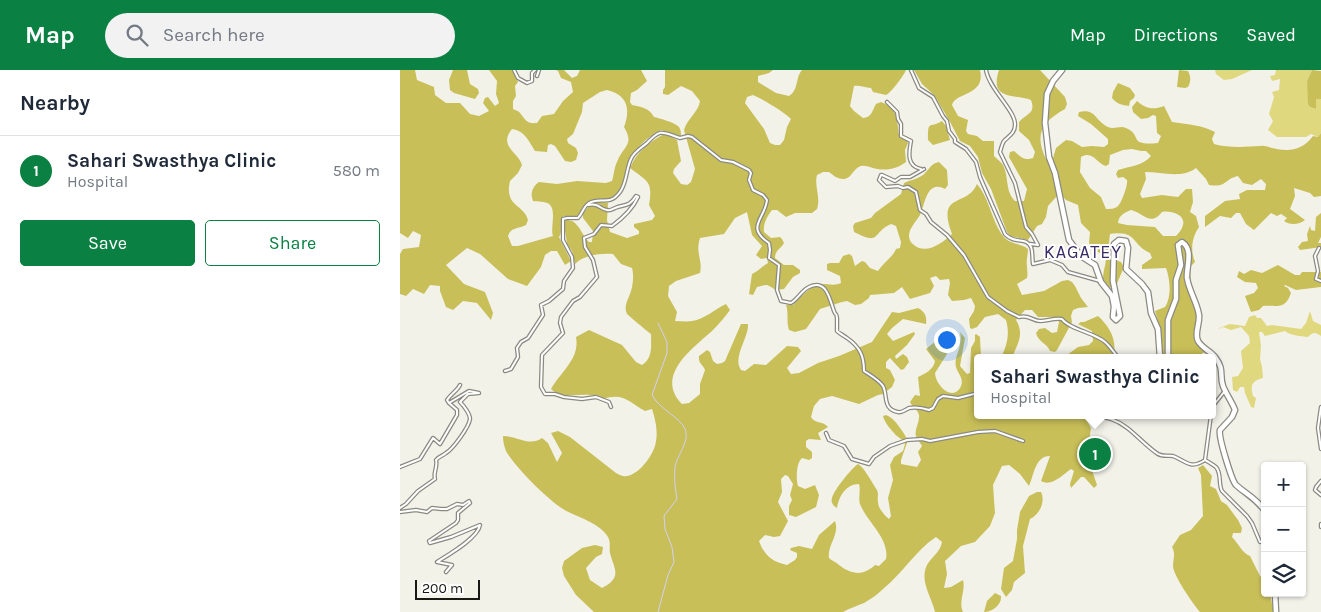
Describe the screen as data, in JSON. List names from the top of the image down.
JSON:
{
  "districts": ["KAGATEY"],
  "scale_bar": "200 m",
  "page": {
    "header": "Map",
    "search": "Search here",
    "nav": ["Map", "Directions", "Saved"],
    "heading": "Nearby",
    "list": [
      {
        "mark": "1",
        "name": "Sahari Swasthya Clinic",
        "note": "Hospital",
        "value": "580 m"
      }
    ],
    "buttons": ["Save", "Share"],
    "popup": ["Sahari Swasthya Clinic", "Hospital"],
    "pins": "1",
    "map_buttons": ["+", "−"],
    "scale": "200 m"
  }
}
